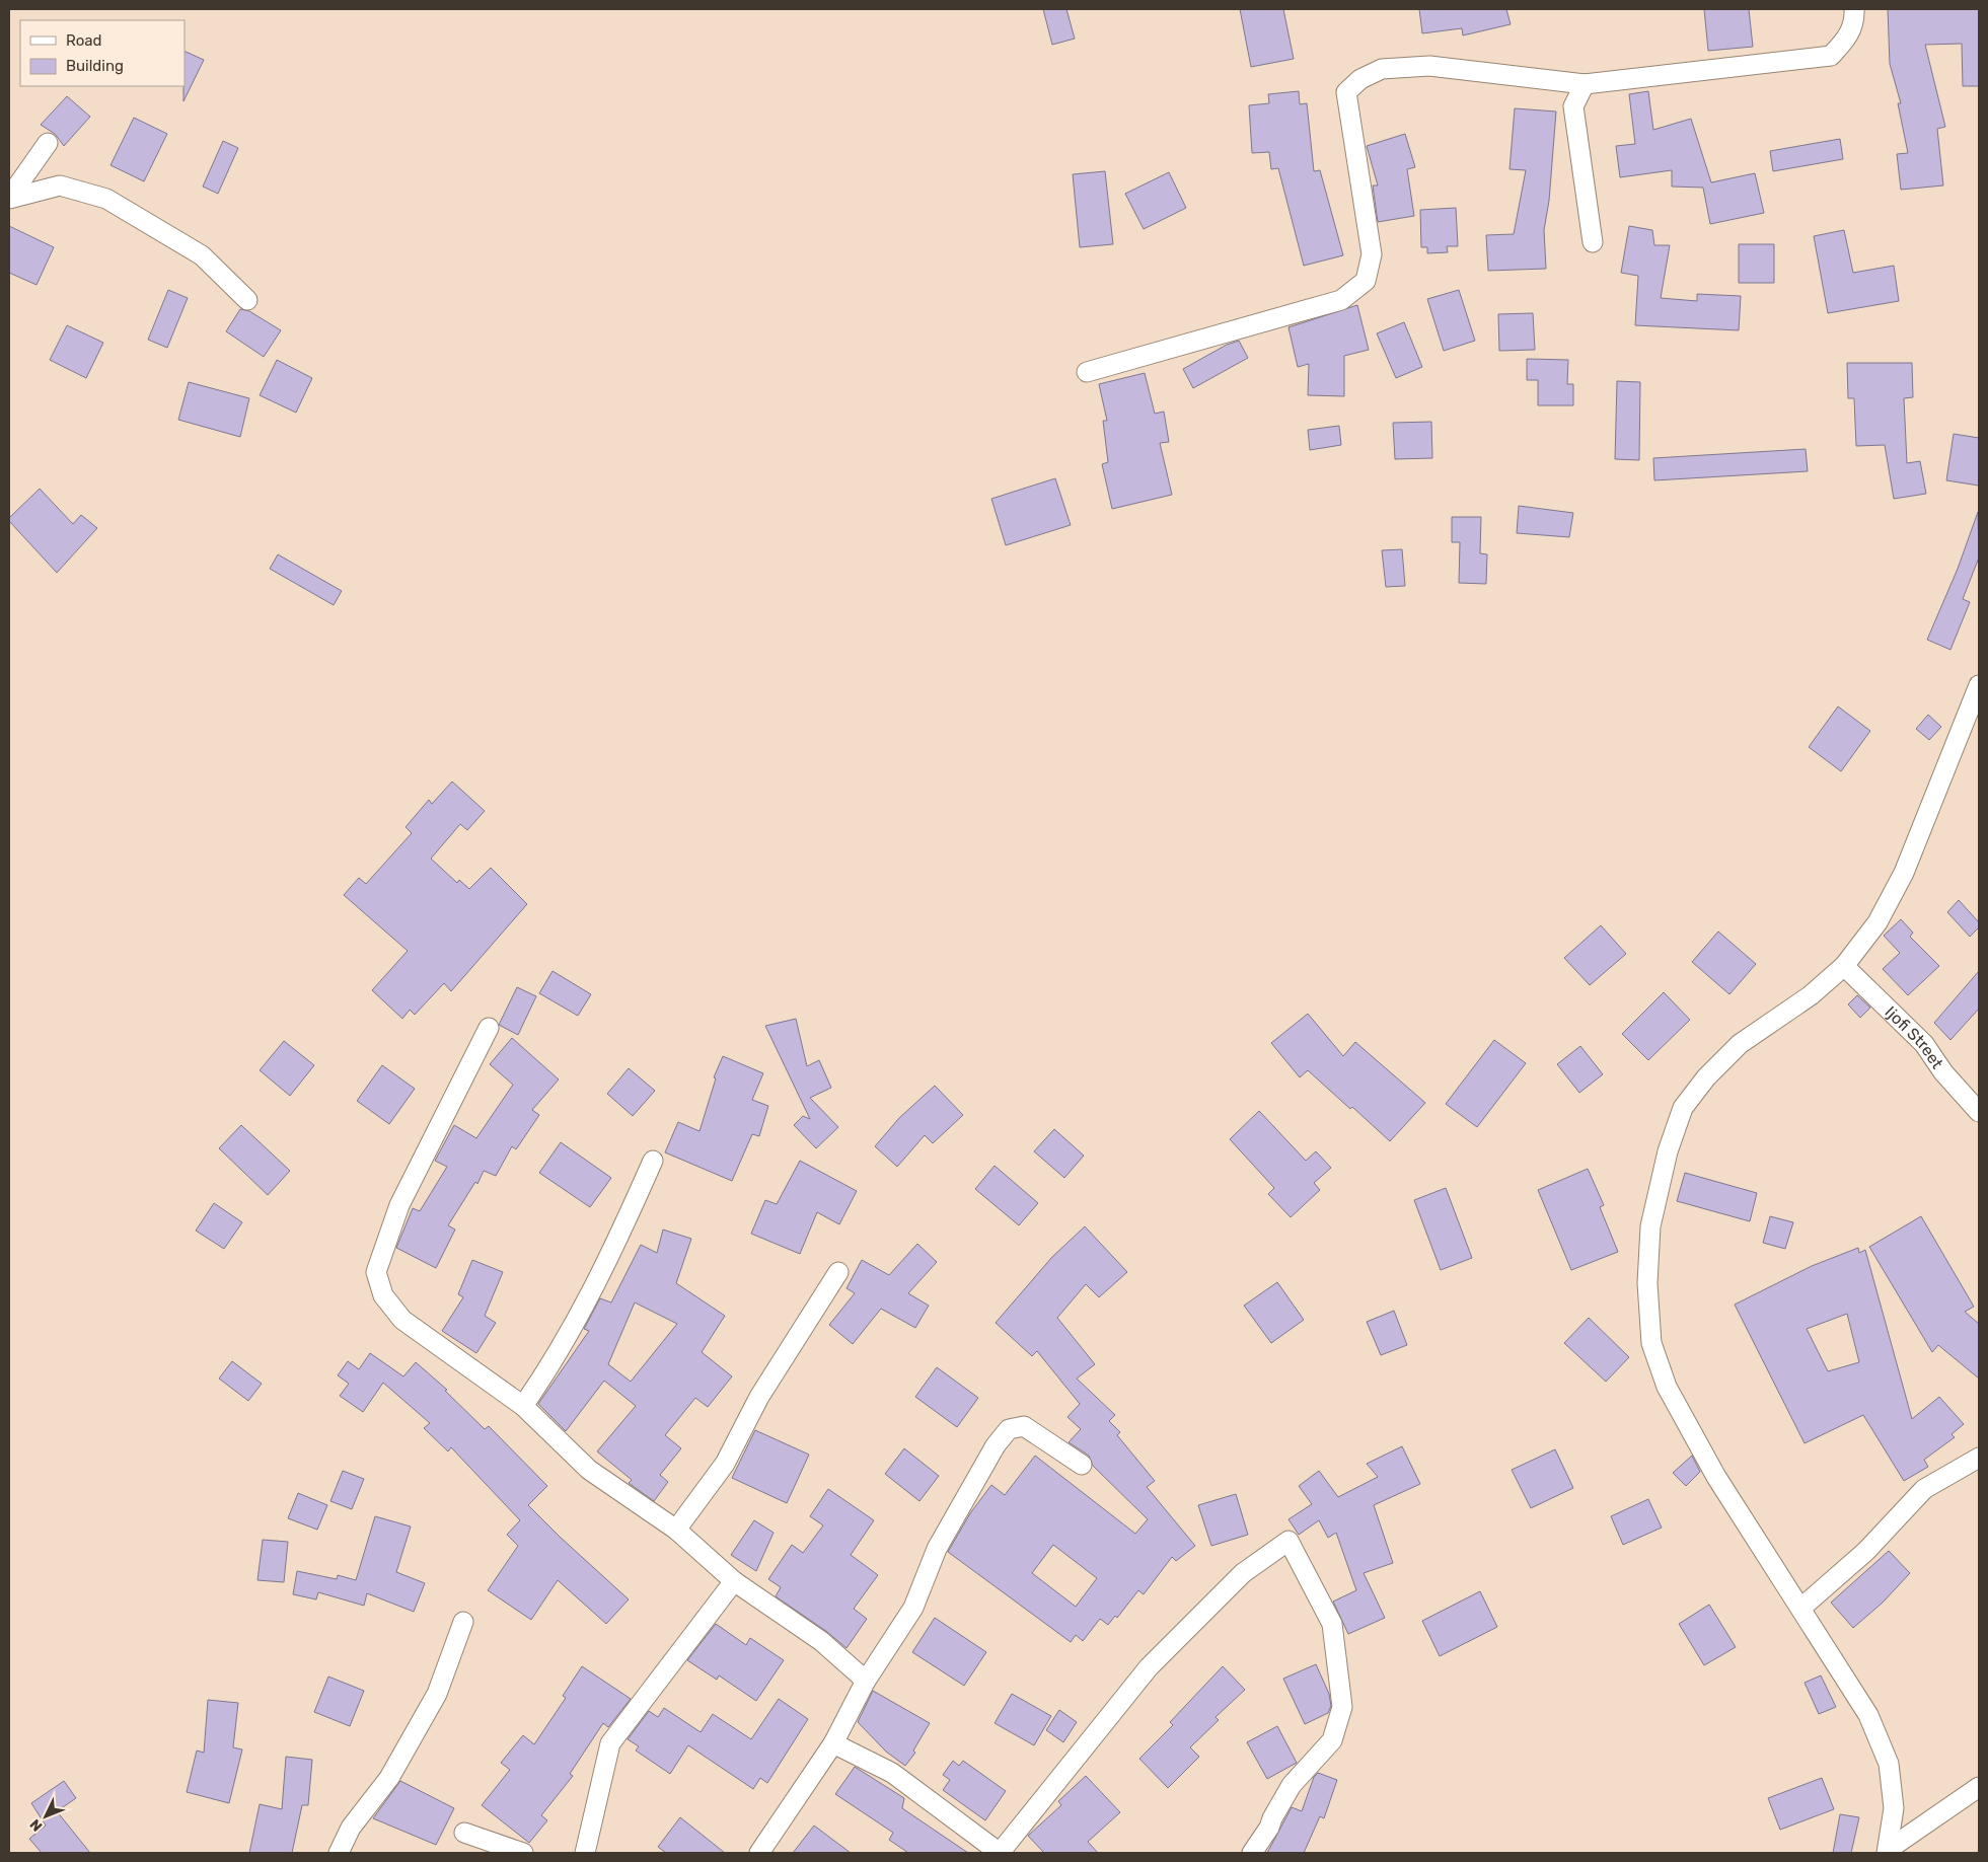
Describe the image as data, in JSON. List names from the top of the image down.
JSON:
{
  "streets": {
    "street": ["Ijofi Street"]
  },
  "legend": ["Road", "Building"],
  "north": "bottom left"
}
